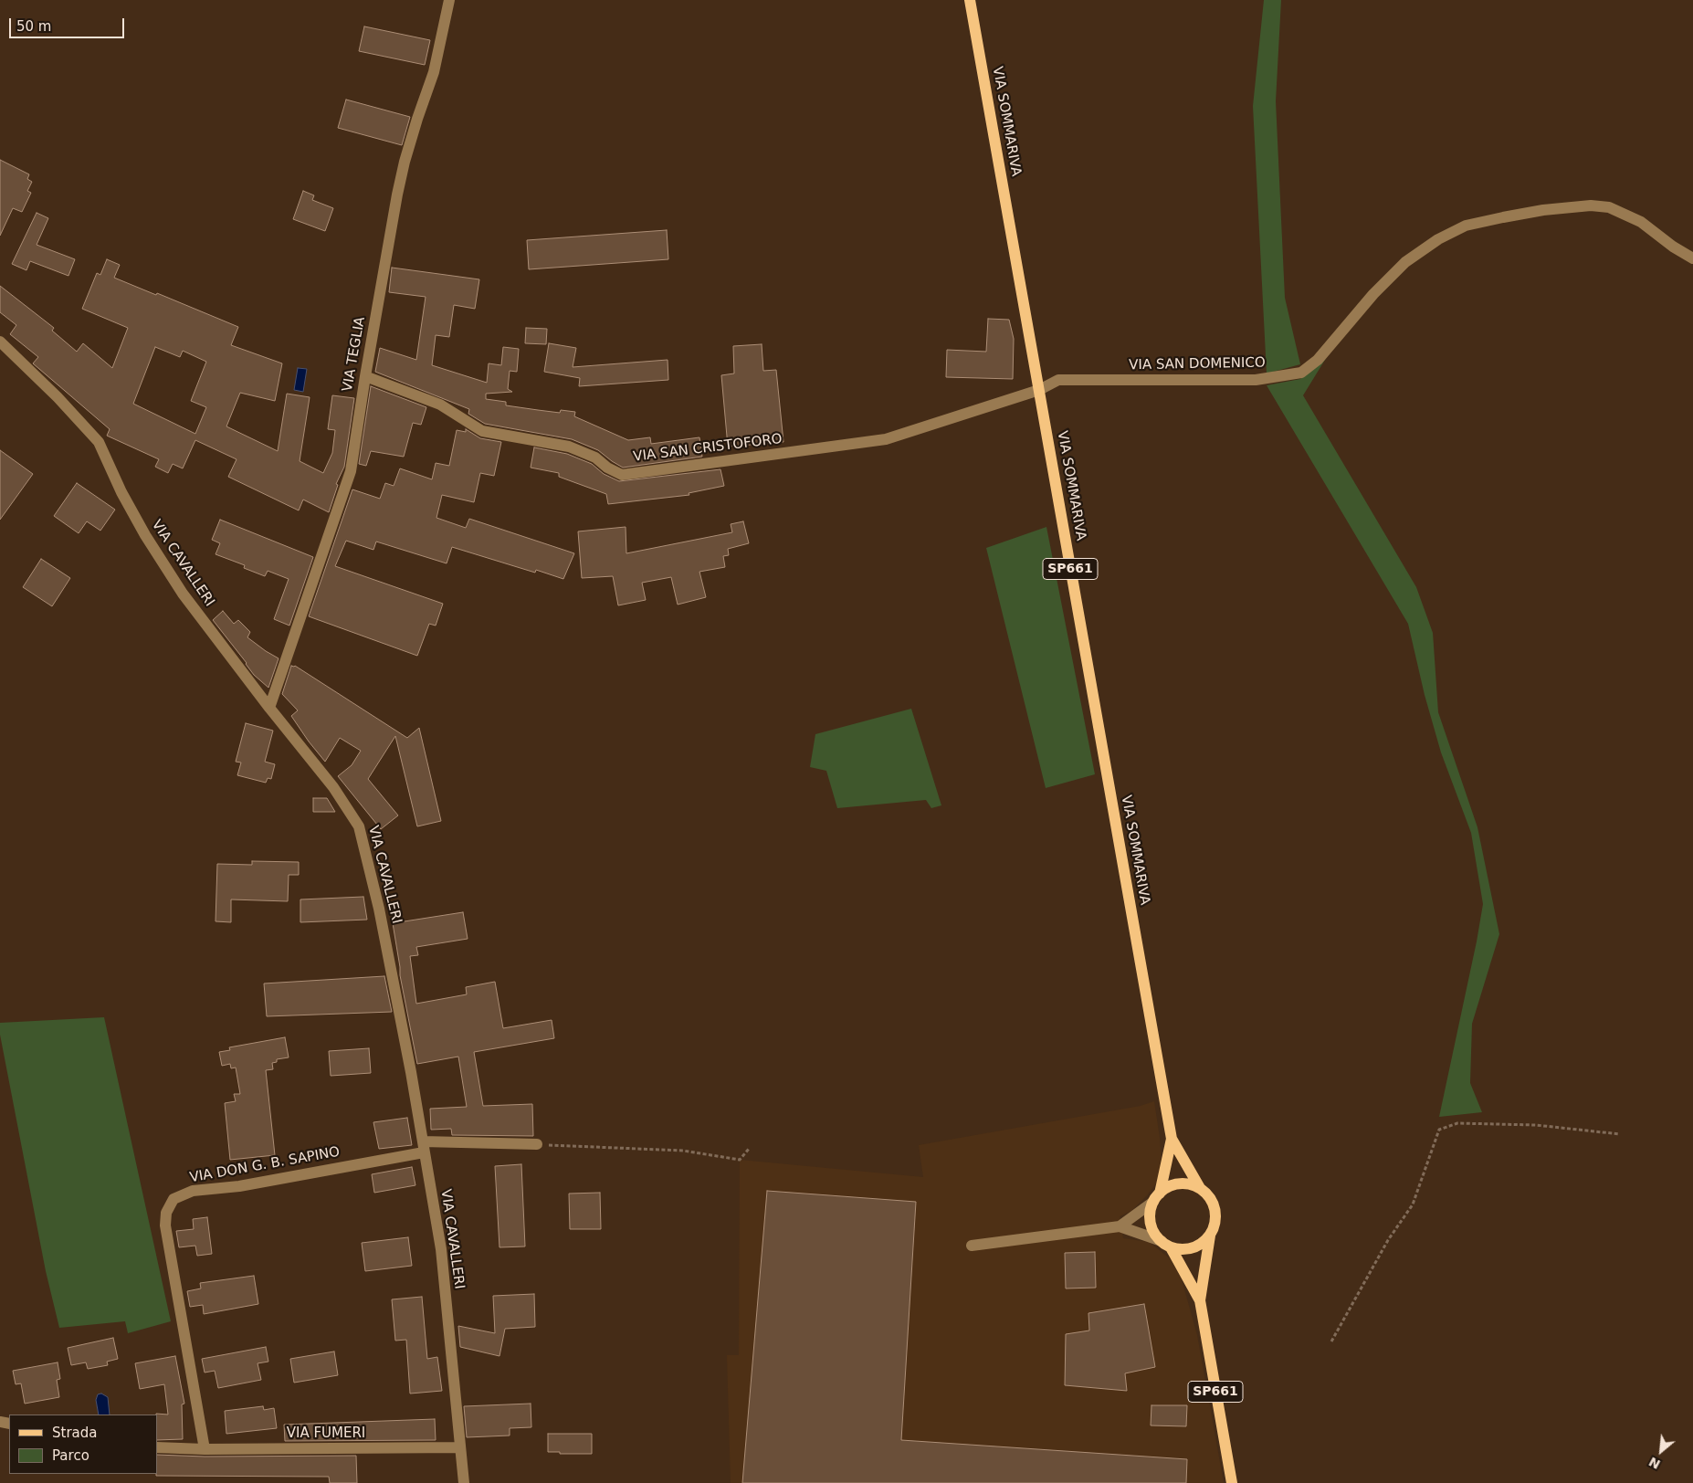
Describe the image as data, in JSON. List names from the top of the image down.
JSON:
{
  "streets": {
    "main road": ["VIA SOMMARIVA", "SP661"],
    "street": [
      "VIA TEGLIA",
      "VIA SAN DOMENICO",
      "VIA SAN CRISTOFORO",
      "VIA CAVALLERI",
      "VIA DON G. B. SAPINO",
      "VIA FUMERI"
    ]
  },
  "crossings": [
    ["VIA SOMMARIVA", "VIA SAN DOMENICO"],
    ["VIA SOMMARIVA", "VIA SAN CRISTOFORO"],
    ["VIA SOMMARIVA", "SP661"],
    ["VIA TEGLIA", "VIA SAN CRISTOFORO"],
    ["VIA TEGLIA", "VIA CAVALLERI"],
    ["VIA SAN DOMENICO", "VIA SAN CRISTOFORO"],
    ["VIA CAVALLERI", "VIA DON G. B. SAPINO"],
    ["VIA CAVALLERI", "VIA FUMERI"],
    ["VIA DON G. B. SAPINO", "VIA FUMERI"]
  ],
  "legend": ["Strada", "Parco"],
  "scale_bar": "50 m",
  "north": "bottom left"
}
